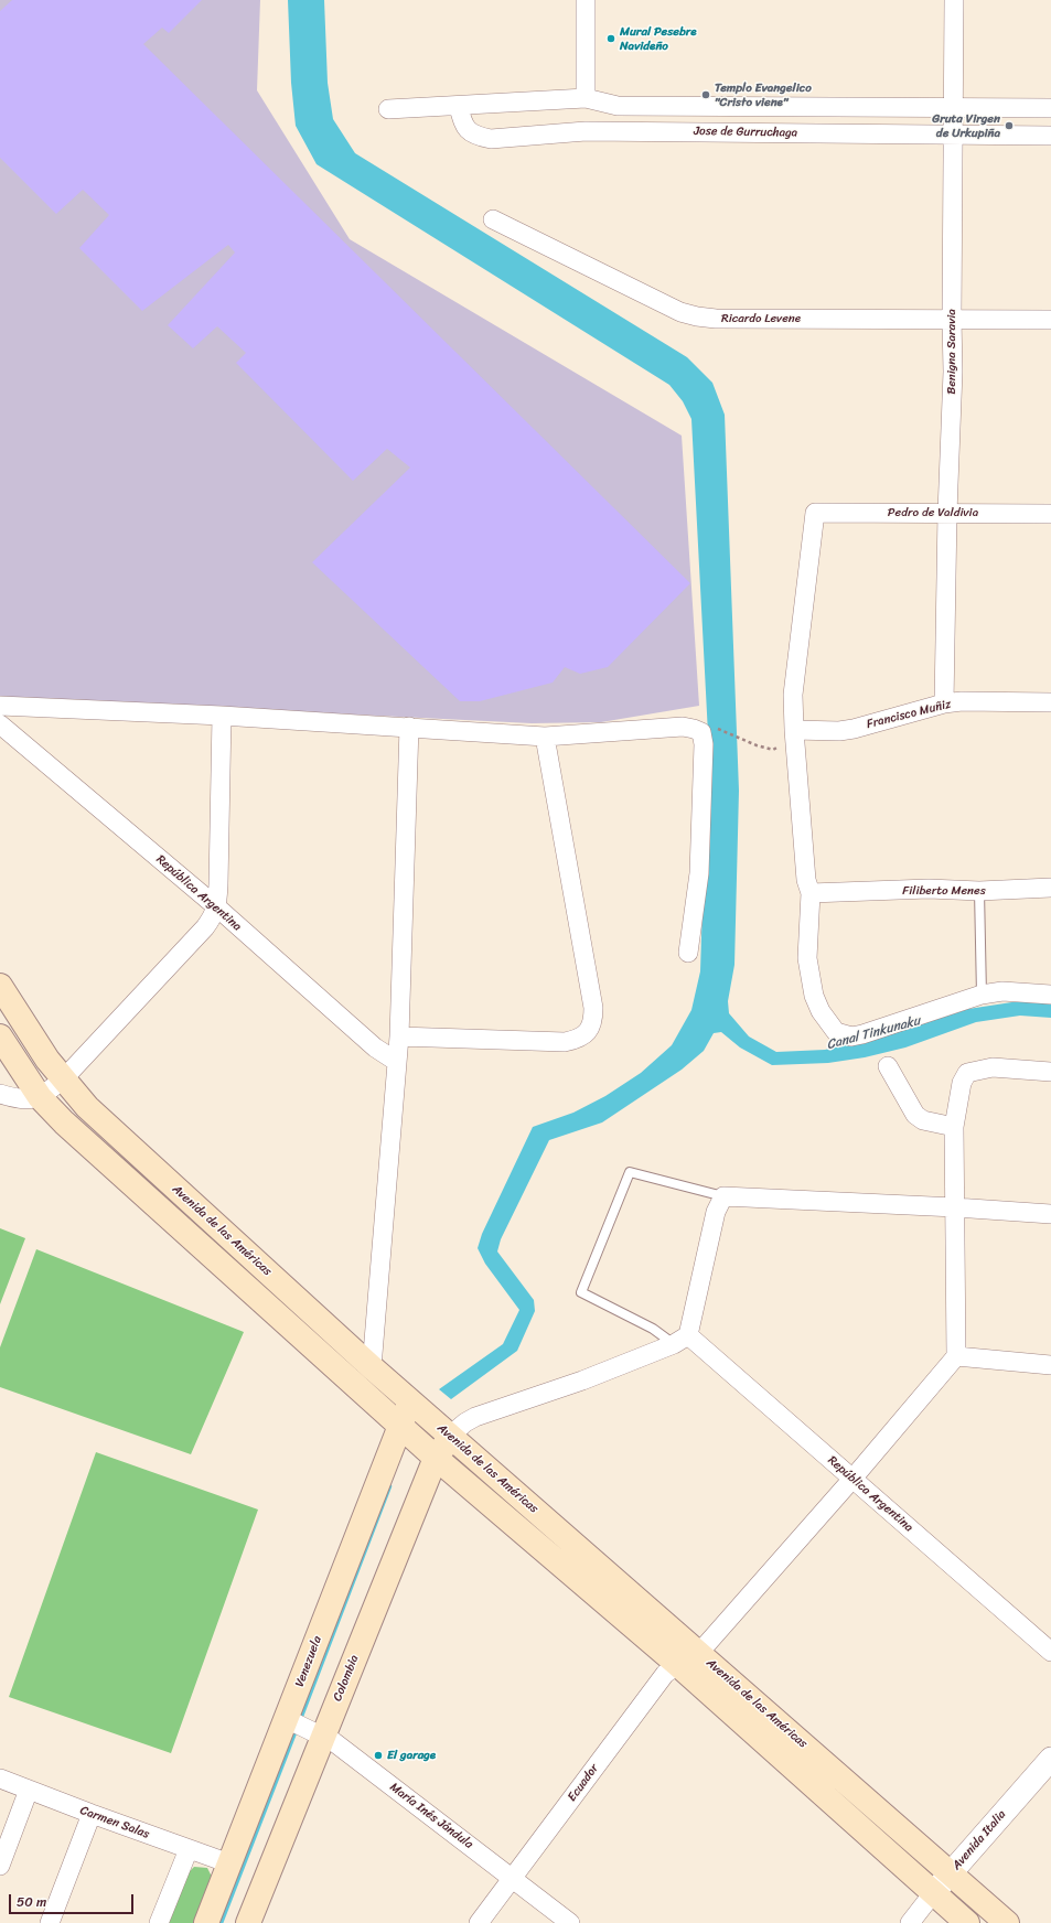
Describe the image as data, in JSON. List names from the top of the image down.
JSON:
{
  "streets": {
    "main road": ["Avenida de las Américas", "Venezuela", "Colombia"],
    "street": [
      "Jose de Gurruchaga",
      "Ricardo Levene",
      "Benigna Saravia",
      "Pedro de Valdivia",
      "Francisco Muñiz",
      "Filiberto Menes",
      "República Argentina",
      "Ecuador",
      "María Inés Jándula",
      "Carmen Salas",
      "Avenida Italia"
    ]
  },
  "crossings": [
    ["Jose de Gurruchaga", "Benigna Saravia"],
    ["Ricardo Levene", "Benigna Saravia"],
    ["Benigna Saravia", "Pedro de Valdivia"],
    ["Benigna Saravia", "Francisco Muñiz"],
    ["Pedro de Valdivia", "Francisco Muñiz"],
    ["República Argentina", "Ecuador"],
    ["Avenida de las Américas", "Venezuela"],
    ["Avenida de las Américas", "Colombia"],
    ["Avenida de las Américas", "Ecuador"],
    ["Avenida de las Américas", "Avenida Italia"],
    ["Venezuela", "María Inés Jándula"],
    ["Venezuela", "Carmen Salas"],
    ["Colombia", "María Inés Jándula"],
    ["Ecuador", "María Inés Jándula"]
  ],
  "water": ["Canal Tinkunaku"],
  "places": [
    "Mural Pesebre Navideño",
    "Templo Evangelico \"Cristo viene\"",
    "Gruta Virgen de Urkupiña",
    "El garage"
  ],
  "scale_bar": "50 m"
}
